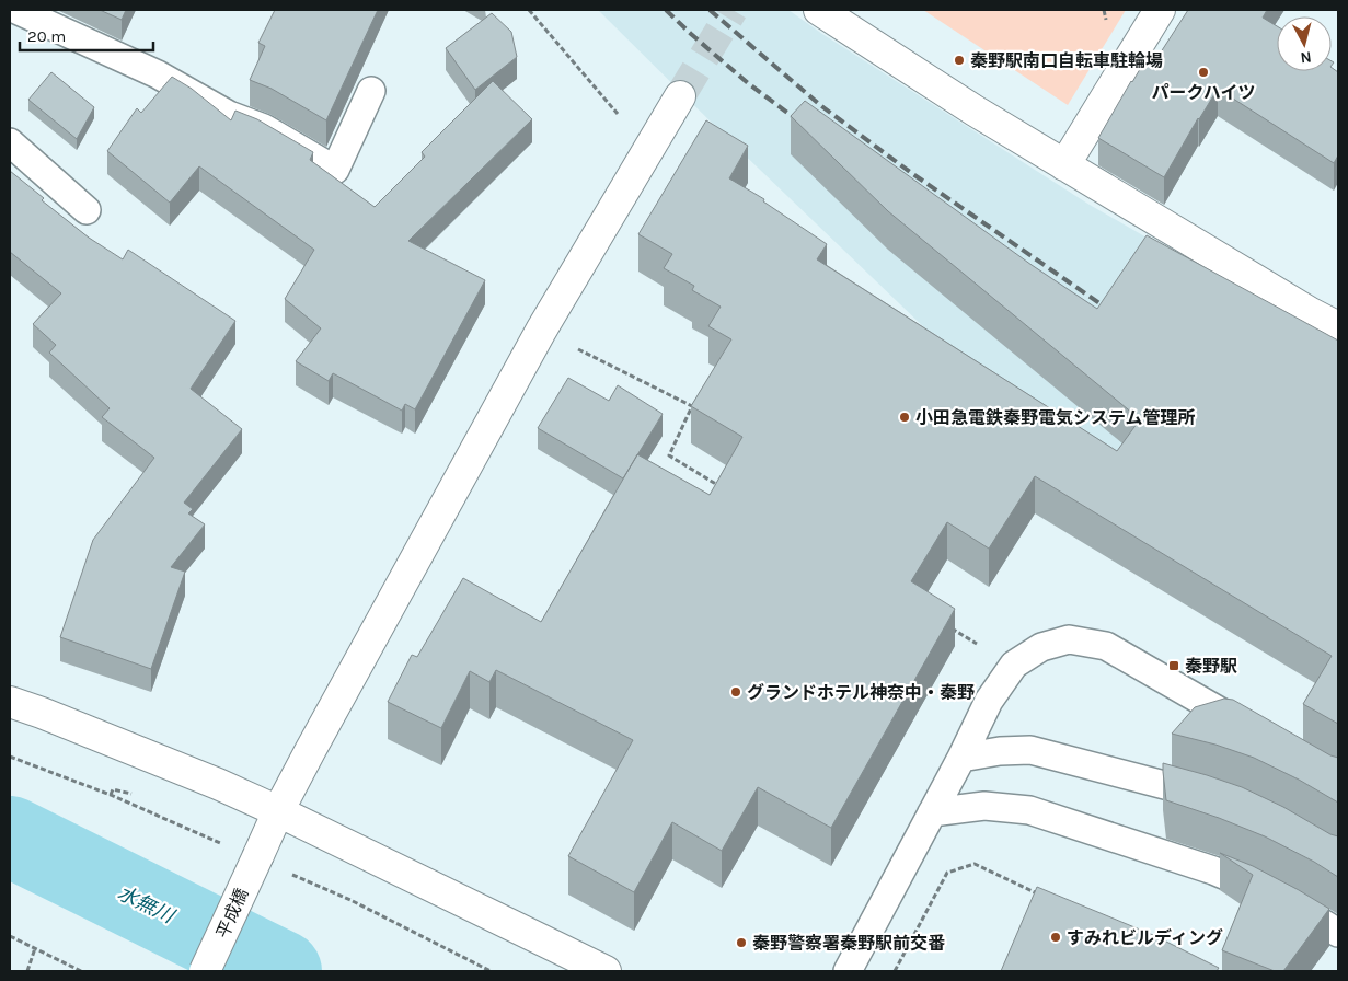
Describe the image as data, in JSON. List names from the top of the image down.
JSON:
{
  "streets": {
    "street": ["平成橋"]
  },
  "water": ["水無川"],
  "places": {
    "other": [
      "秦野駅南口自転車駐輪場",
      "パークハイツ",
      "小田急電鉄秦野電気システム管理所",
      "グランドホテル神奈中・秦野",
      "すみれビルディング",
      "秦野警察署秦野駅前交番"
    ],
    "transit": ["秦野駅"]
  },
  "scale_bar": "20 m",
  "north": "bottom"
}
